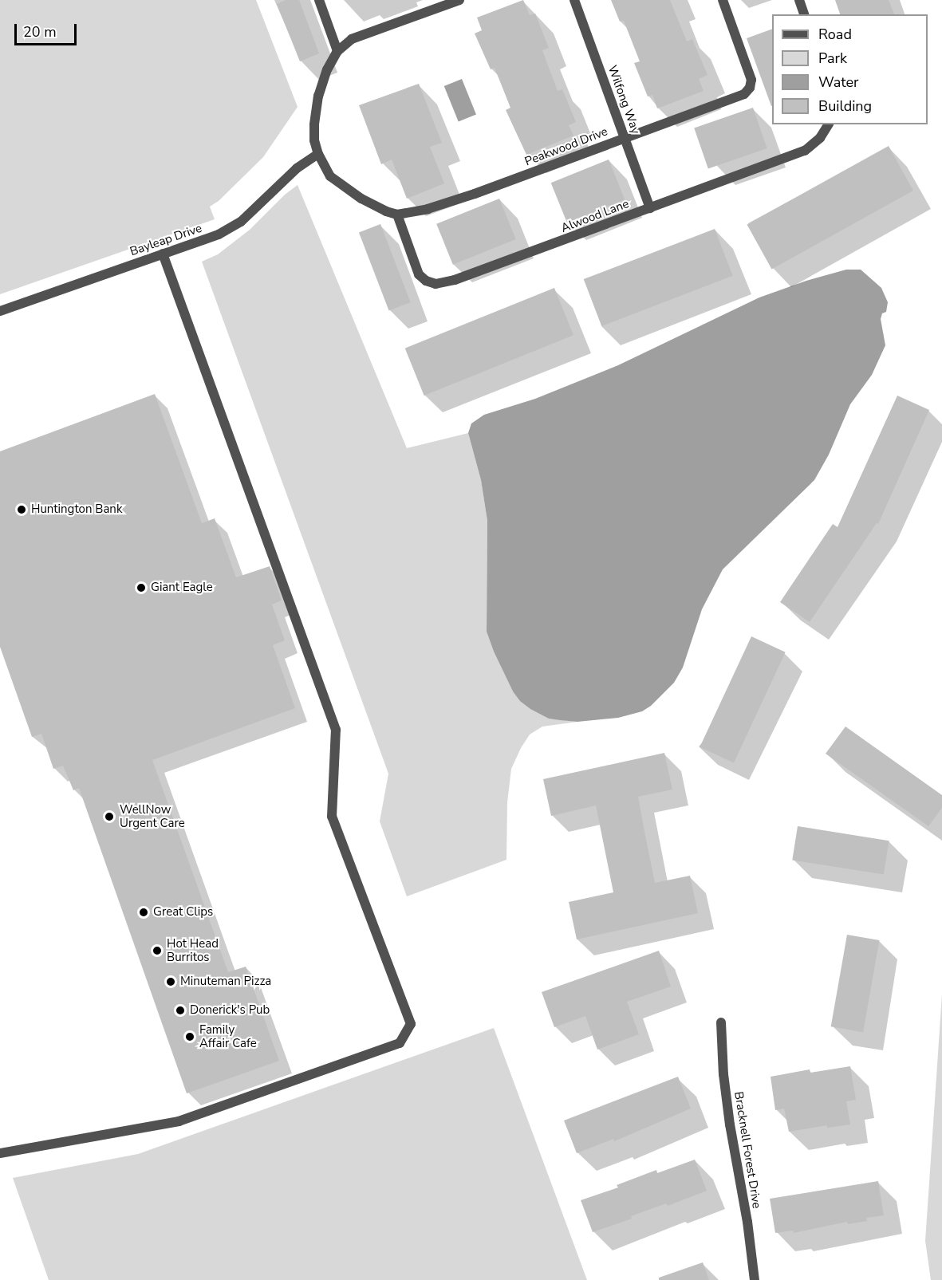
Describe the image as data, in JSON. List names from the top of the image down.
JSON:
{
  "streets": {
    "street": [
      "Wilfong Way",
      "Peakwood Drive",
      "Alwood Lane",
      "Bayleap Drive",
      "Bracknell Forest Drive"
    ]
  },
  "crossings": [
    ["Wilfong Way", "Peakwood Drive"],
    ["Wilfong Way", "Alwood Lane"],
    ["Peakwood Drive", "Alwood Lane"]
  ],
  "places": [
    "Huntington Bank",
    "Giant Eagle",
    "WellNow Urgent Care",
    "Great Clips",
    "Hot Head Burritos",
    "Minuteman Pizza",
    "Donerick's Pub",
    "Family Affair Cafe"
  ],
  "legend": [
    "Road",
    "Park",
    "Water",
    "Building"
  ],
  "scale_bar": "20 m"
}
